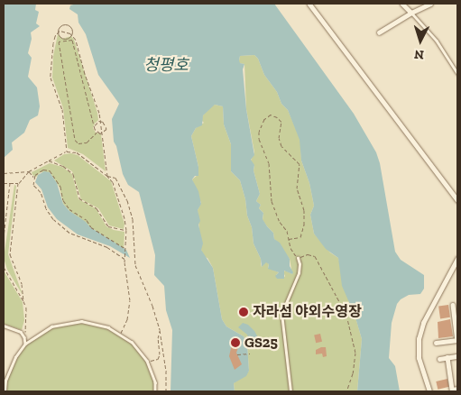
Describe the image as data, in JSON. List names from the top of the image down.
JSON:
{
  "water": ["청평호"],
  "places": ["자라섬 야외수영장", "GS25"],
  "north": "bottom"
}
